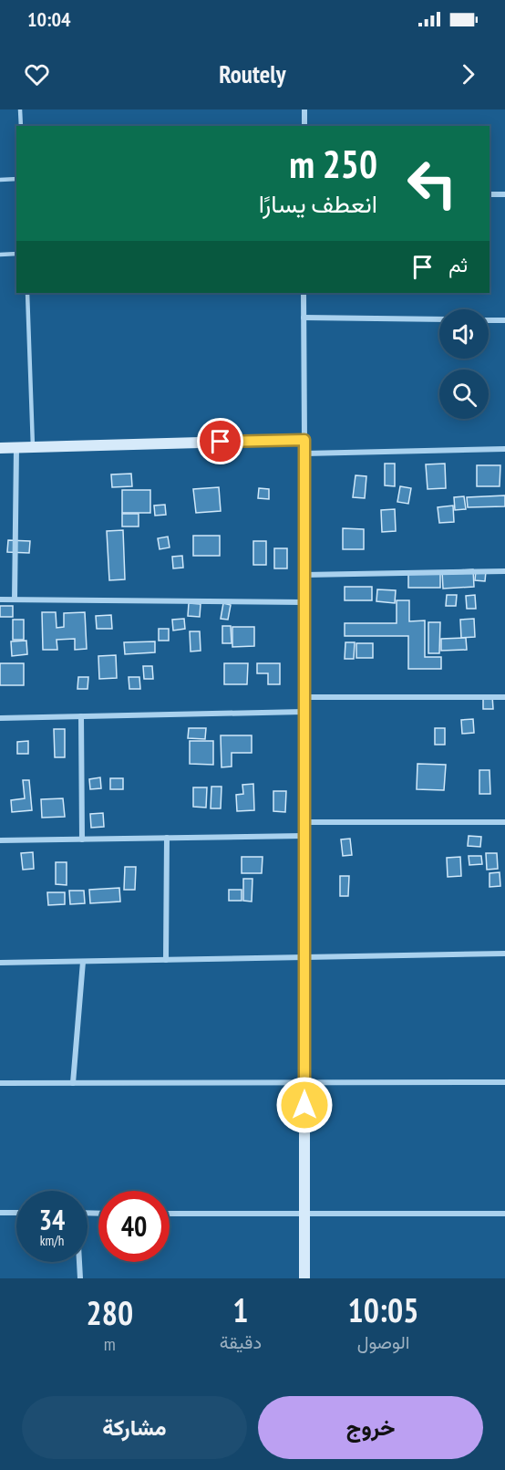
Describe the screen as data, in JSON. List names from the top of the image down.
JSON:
{
  "page": {
    "status": "10:04",
    "header": "Routely",
    "turn": ["250 m", "انعطف يسارًا"],
    "then": "ثم",
    "speed": "34 km/h",
    "limit": "40",
    "eta": [
      "10:05",
      "الوصول",
      "1",
      "دقيقة",
      "280",
      "m"
    ],
    "buttons": ["خروج", "مشاركة"]
  }
}
